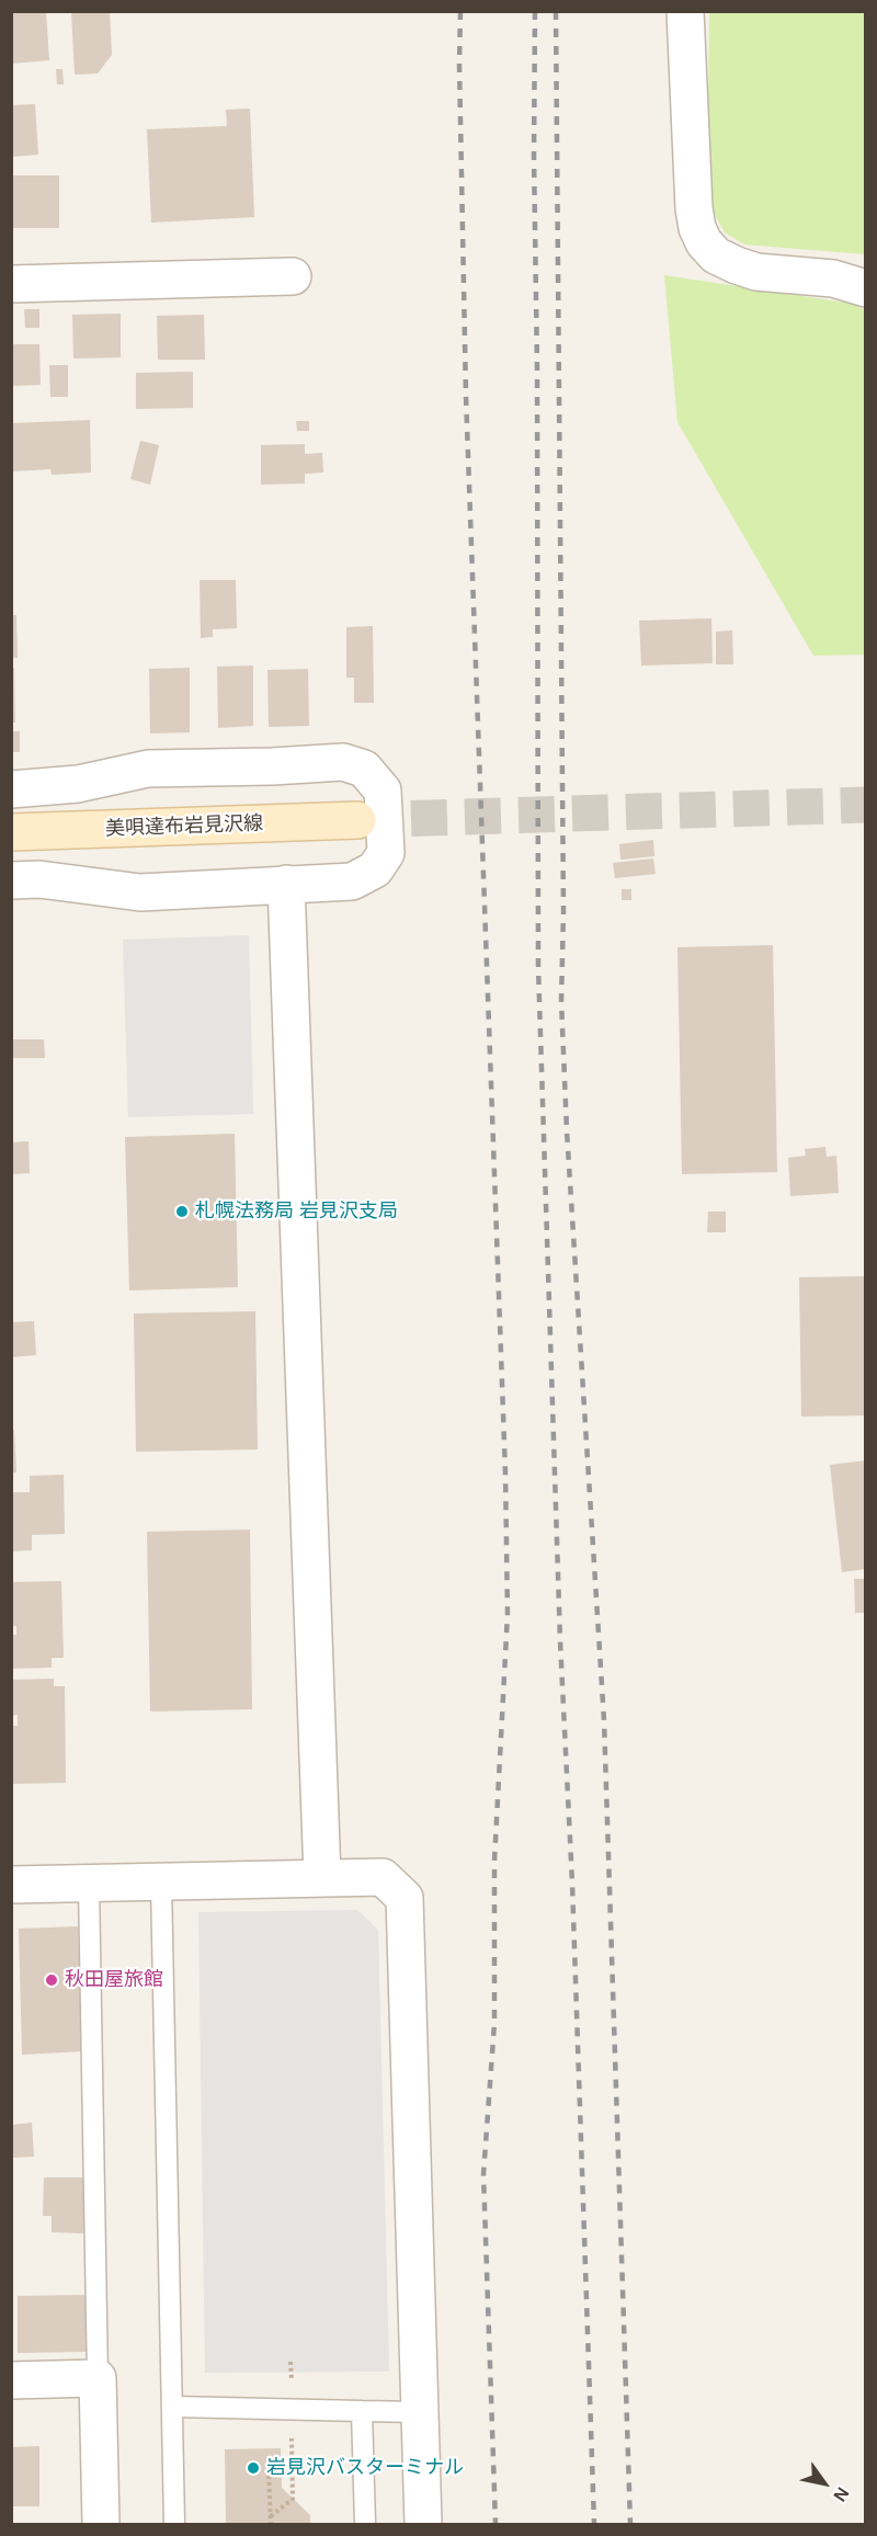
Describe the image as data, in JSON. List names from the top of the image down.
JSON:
{
  "streets": {
    "main road": ["美唄達布岩見沢線"]
  },
  "places": ["札幌法務局 岩見沢支局", "秋田屋旅館", "岩見沢バスターミナル"],
  "north": "bottom right"
}
